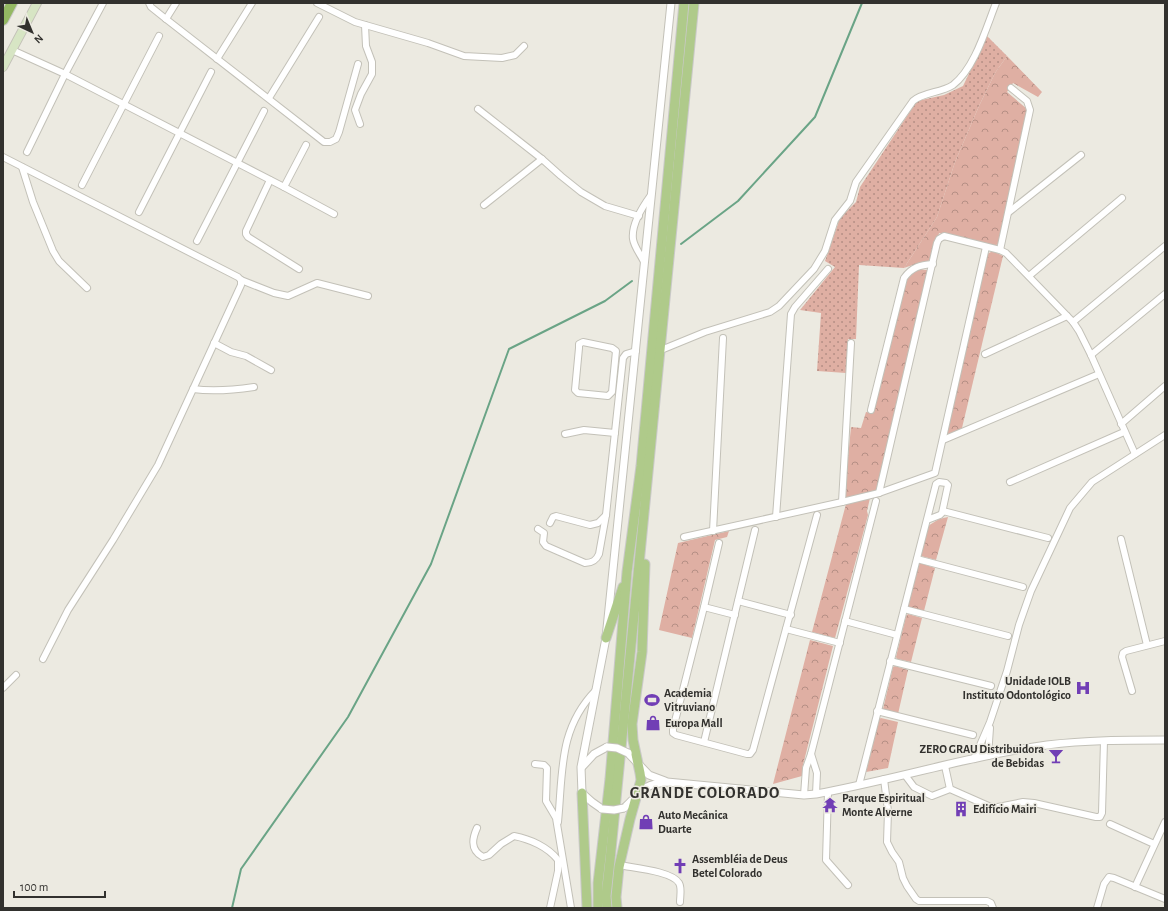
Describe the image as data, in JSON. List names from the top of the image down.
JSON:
{
  "districts": ["GRANDE COLORADO"],
  "places": {
    "hospital": ["Unidade IOLB Instituto Odontológico"],
    "sports": ["Academia Vitruviano"],
    "shop": ["Europa Mall", "Auto Mecânica Duarte"],
    "bar": ["ZERO GRAU Distribuidora de Bebidas"],
    "temple": ["Parque Espiritual Monte Alverne"],
    "building": ["Edifício Mairi"],
    "church": ["Assembléia de Deus Betel Colorado"]
  },
  "scale_bar": "100 m",
  "north": "bottom right"
}
